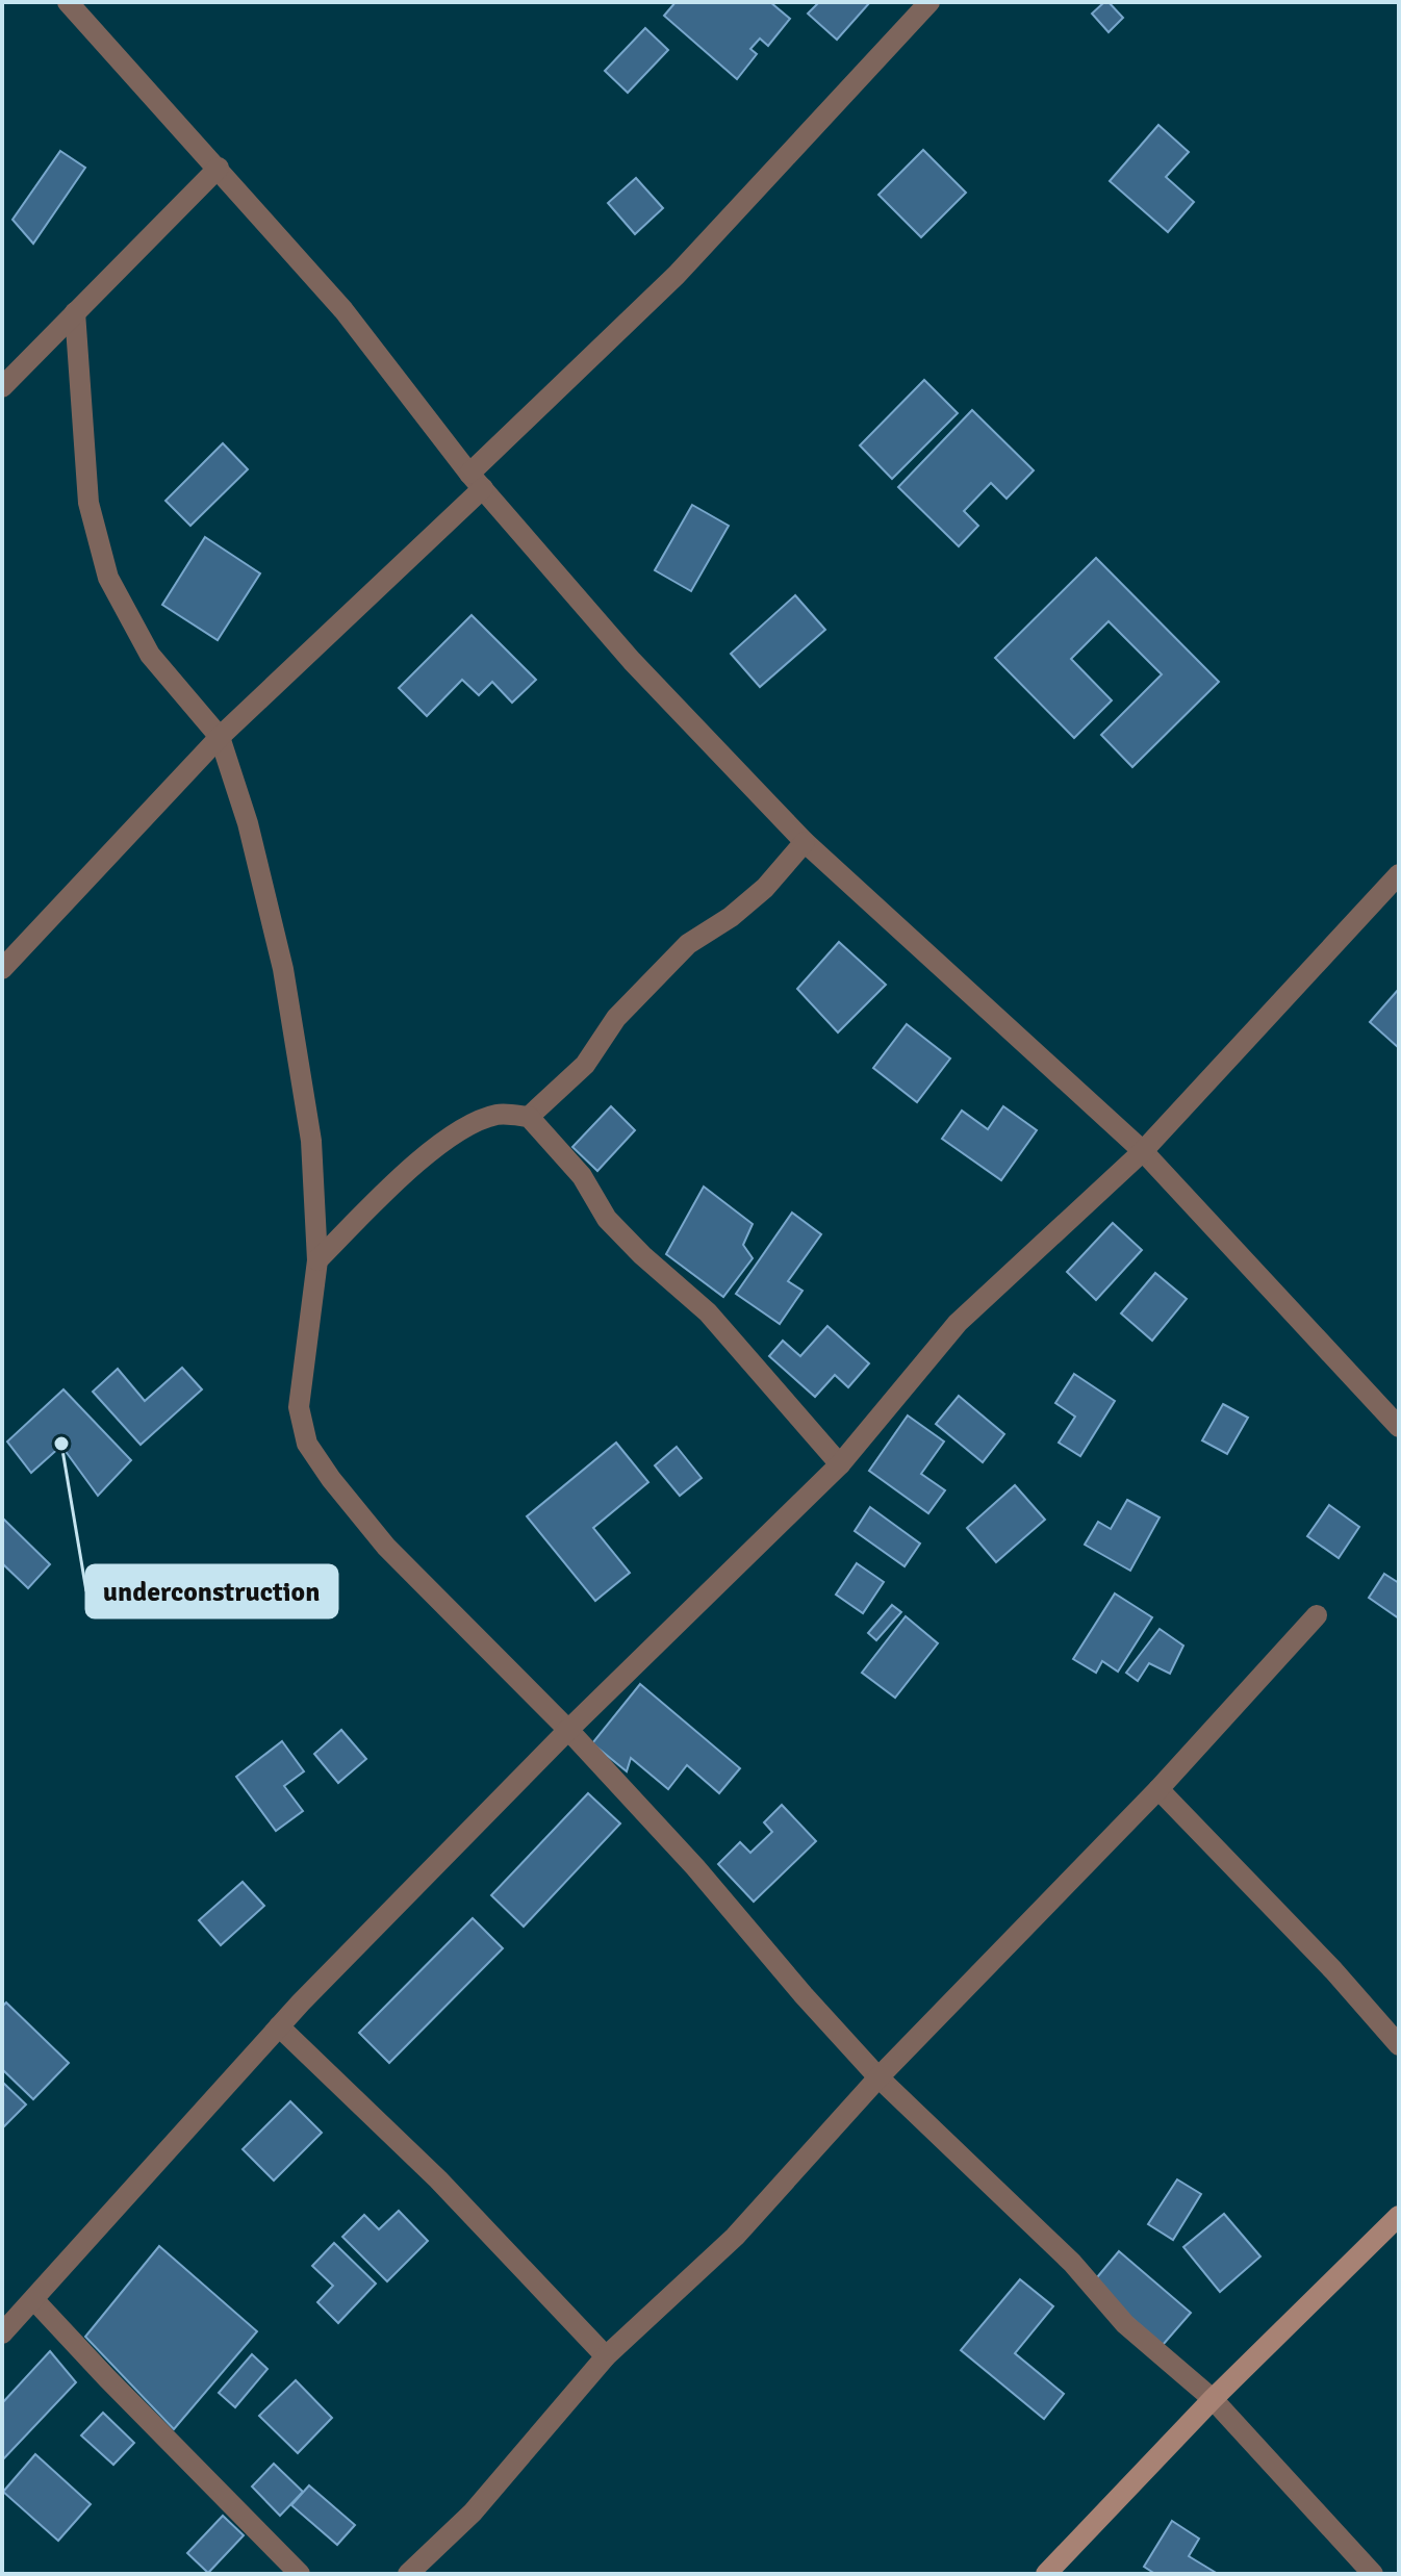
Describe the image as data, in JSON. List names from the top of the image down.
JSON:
{
  "places": ["underconstruction"]
}
